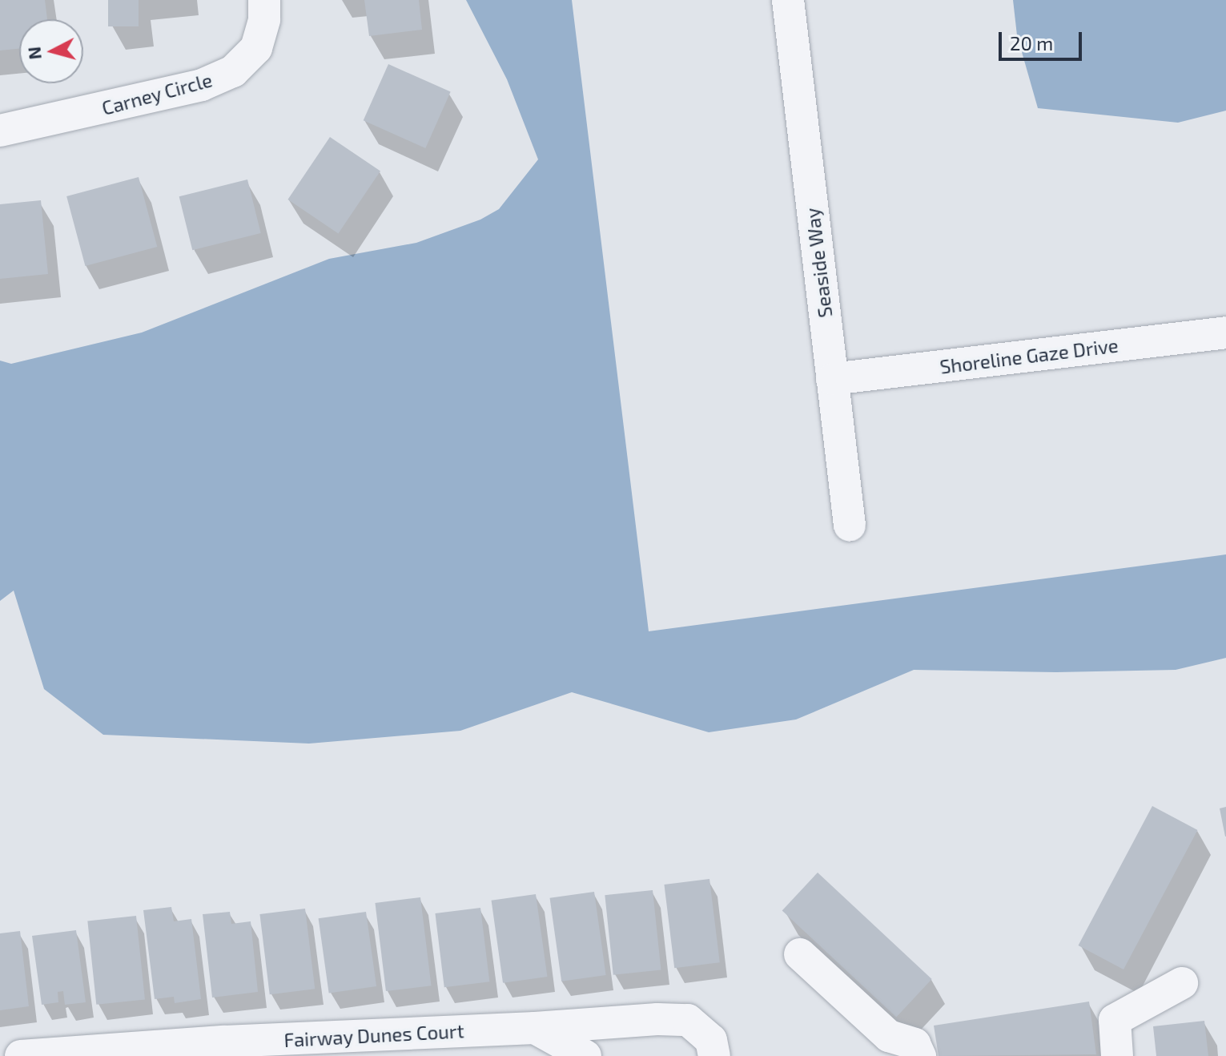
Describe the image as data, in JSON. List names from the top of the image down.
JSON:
{
  "streets": {
    "street": [
      "Carney Circle",
      "Seaside Way",
      "Shoreline Gaze Drive",
      "Fairway Dunes Court"
    ]
  },
  "crossings": [
    ["Seaside Way", "Shoreline Gaze Drive"]
  ],
  "scale_bar": "20 m",
  "north": "left"
}
